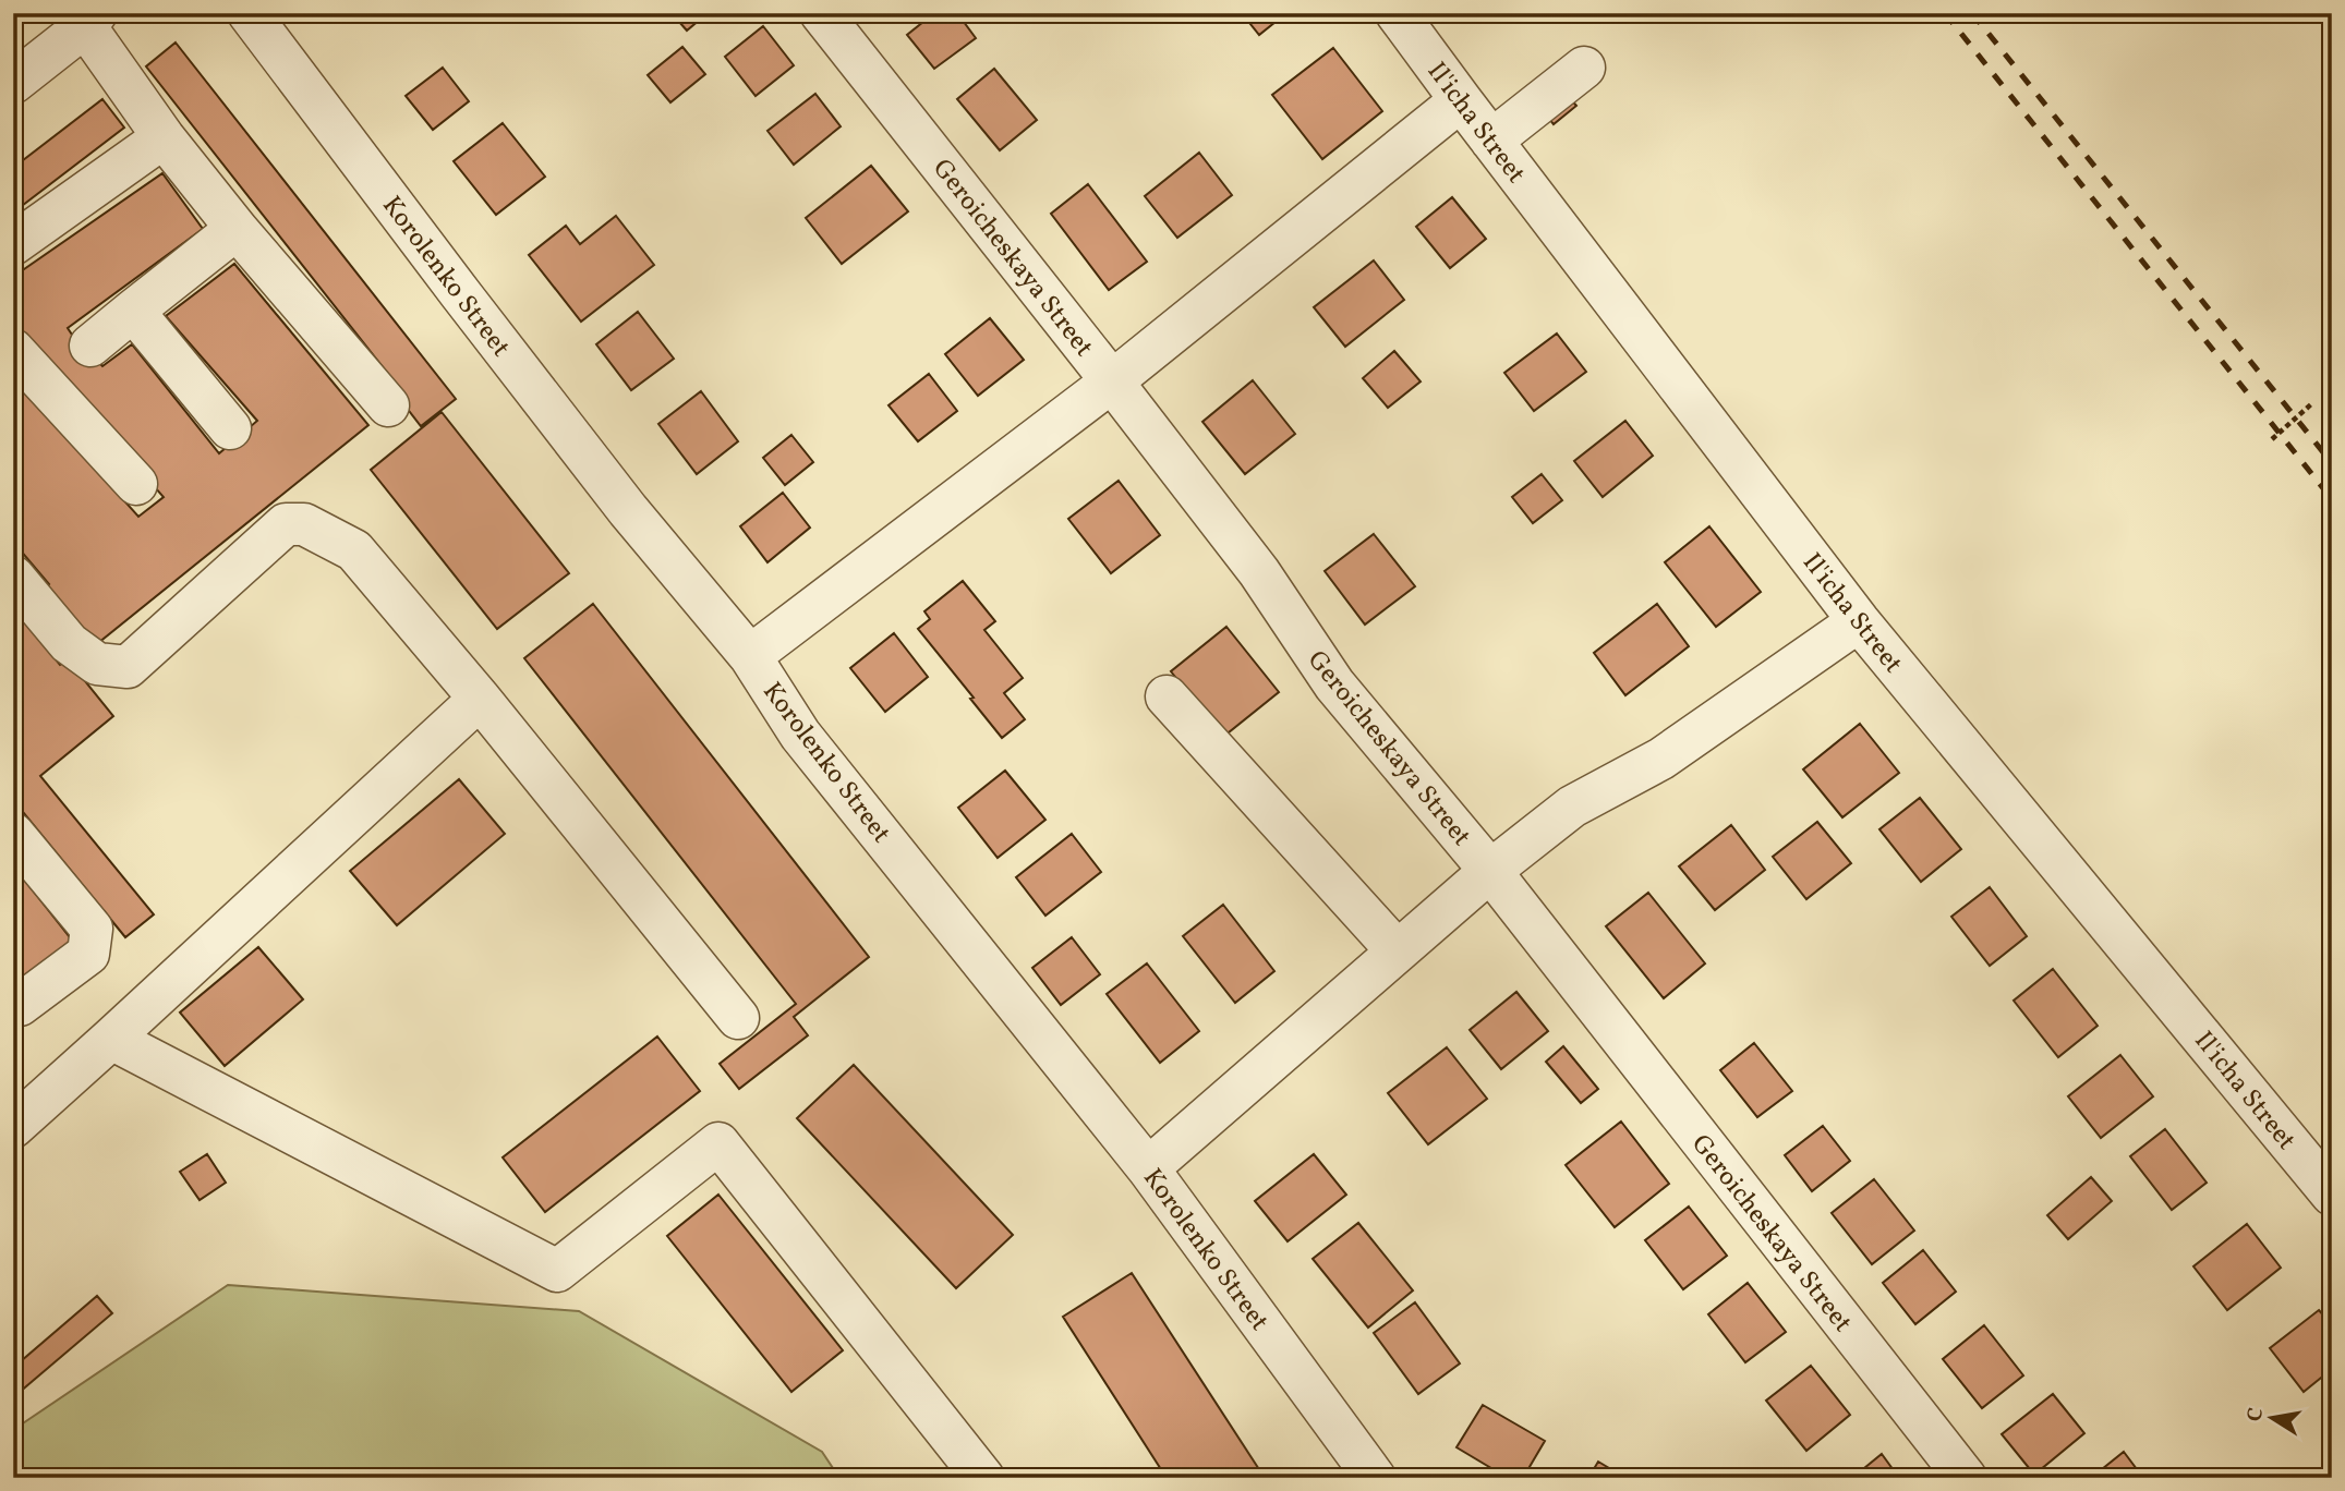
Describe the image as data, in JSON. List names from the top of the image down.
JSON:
{
  "streets": {
    "street": ["Il'icha Street", "Geroicheskaya Street", "Korolenko Street"]
  },
  "north": "left"
}
